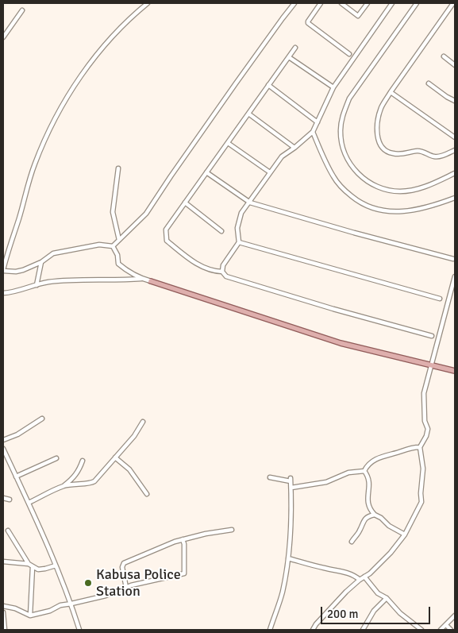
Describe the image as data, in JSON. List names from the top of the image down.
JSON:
{
  "places": ["Kabusa Police Station"],
  "scale_bar": "200 m"
}
